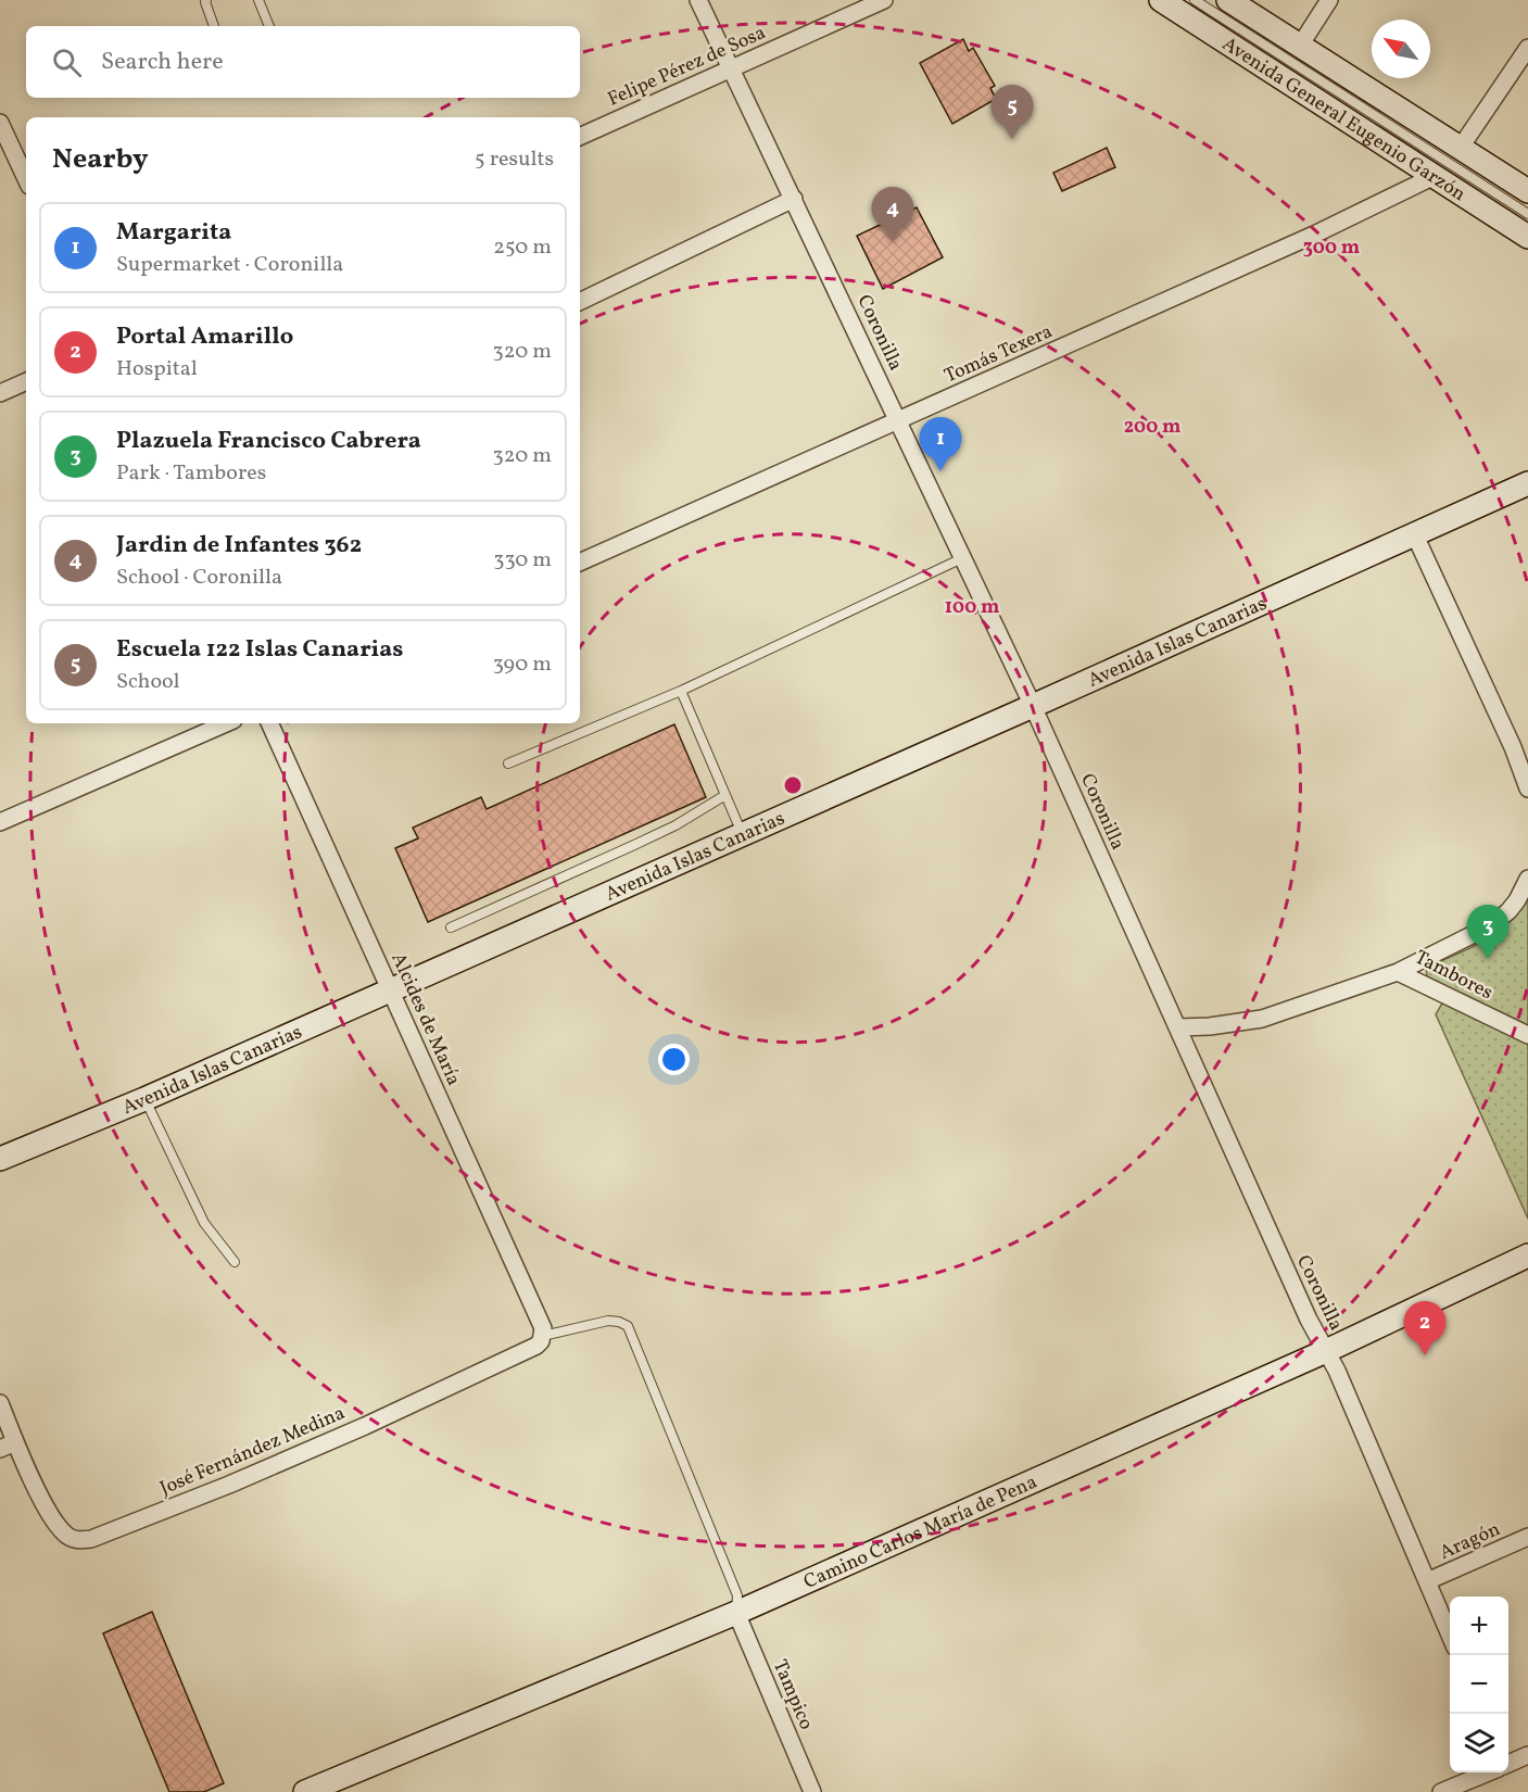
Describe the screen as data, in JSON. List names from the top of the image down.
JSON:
{
  "streets": {
    "street": [
      "Felipe Pérez de Sosa",
      "Avenida General Eugenio Garzón",
      "Coronilla",
      "Tomás Texera",
      "Avenida Islas Canarias",
      "Tambores",
      "Alcides de María",
      "José Fernández Medina",
      "Camino Carlos María de Pena",
      "Aragón",
      "Tampico"
    ]
  },
  "crossings": [
    ["Felipe Pérez de Sosa", "Coronilla"],
    ["Avenida General Eugenio Garzón", "Tomás Texera"],
    ["Coronilla", "Tomás Texera"],
    ["Coronilla", "Avenida Islas Canarias"],
    ["Coronilla", "Camino Carlos María de Pena"],
    ["Coronilla", "Aragón"],
    ["Avenida Islas Canarias", "Alcides de María"],
    ["Alcides de María", "José Fernández Medina"],
    ["Camino Carlos María de Pena", "Tampico"]
  ],
  "north": "top left",
  "page": {
    "search": "Search here",
    "pins": [
      "5",
      "4",
      "1",
      "3",
      "2"
    ],
    "heading": ["Nearby", "5 results"],
    "list": [
      {
        "mark": "1",
        "name": "Margarita",
        "note": "Supermarket · Coronilla",
        "value": "250 m"
      },
      {
        "mark": "2",
        "name": "Portal Amarillo",
        "note": "Hospital",
        "value": "320 m"
      },
      {
        "mark": "3",
        "name": "Plazuela Francisco Cabrera",
        "note": "Park · Tambores",
        "value": "320 m"
      },
      {
        "mark": "4",
        "name": "Jardin de Infantes 362",
        "note": "School · Coronilla",
        "value": "330 m"
      },
      {
        "mark": "5",
        "name": "Escuela 122 Islas Canarias",
        "note": "School",
        "value": "390 m"
      }
    ],
    "map_buttons": ["+", "−"]
  },
  "rings": ["300 m", "200 m", "100 m"]
}
